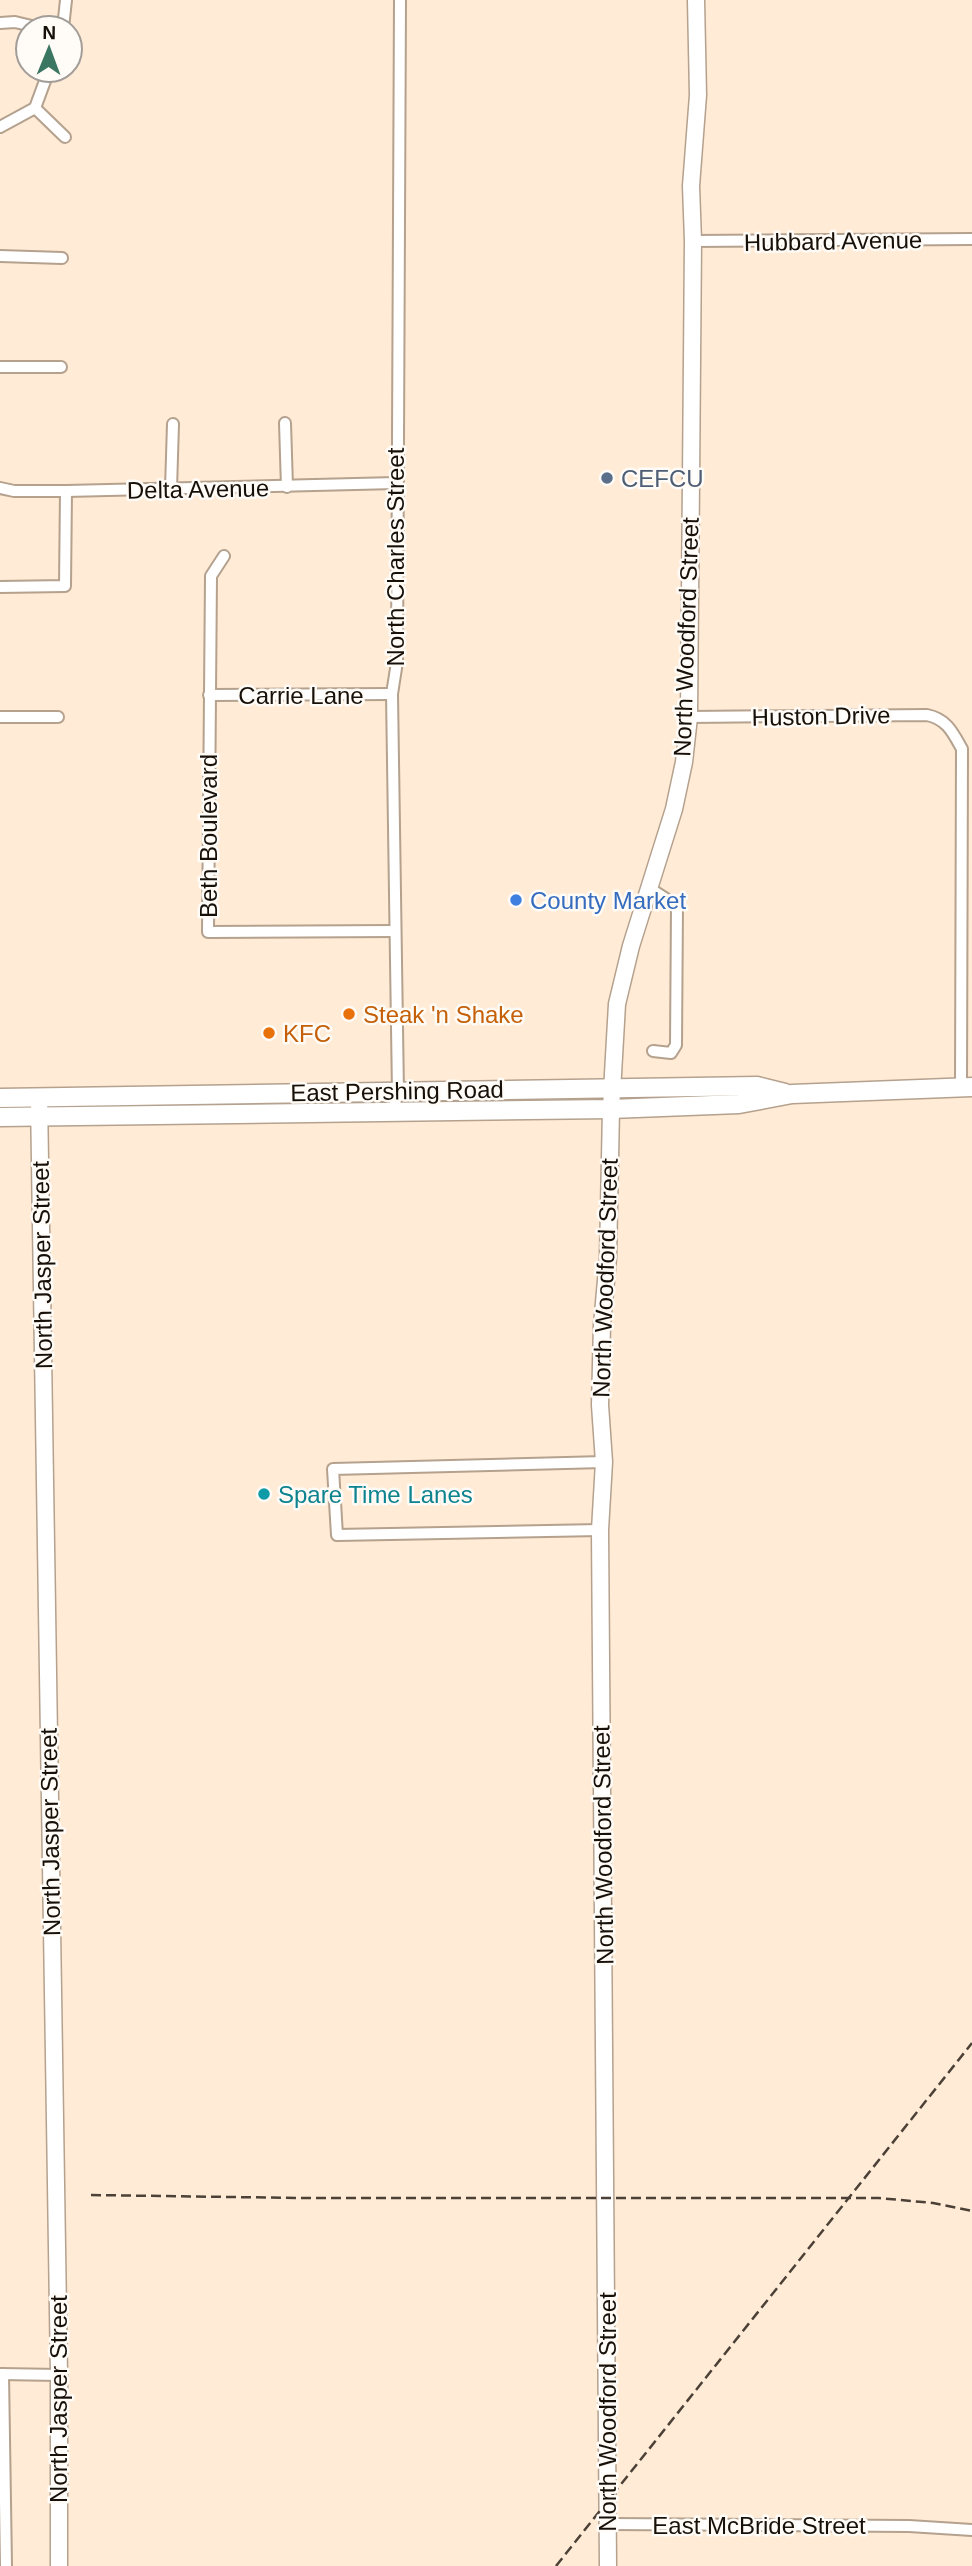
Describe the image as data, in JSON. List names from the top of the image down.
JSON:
{
  "streets": {
    "main road": ["East Pershing Road"],
    "street": [
      "Hubbard Avenue",
      "Delta Avenue",
      "North Charles Street",
      "North Woodford Street",
      "Carrie Lane",
      "Huston Drive",
      "Beth Boulevard",
      "North Jasper Street",
      "East McBride Street"
    ]
  },
  "crossings": [
    ["Hubbard Avenue", "North Woodford Street"],
    ["Delta Avenue", "North Charles Street"],
    ["North Charles Street", "Carrie Lane"],
    ["North Charles Street", "Beth Boulevard"],
    ["North Charles Street", "East Pershing Road"],
    ["North Woodford Street", "Huston Drive"],
    ["North Woodford Street", "East Pershing Road"],
    ["North Woodford Street", "East McBride Street"],
    ["Carrie Lane", "Beth Boulevard"],
    ["Huston Drive", "East Pershing Road"],
    ["East Pershing Road", "North Jasper Street"]
  ],
  "places": [
    "CEFCU",
    "County Market",
    "Steak 'n Shake",
    "KFC",
    "Spare Time Lanes"
  ],
  "north": "top"
}
